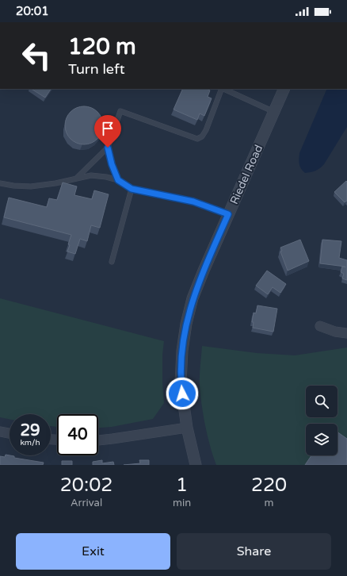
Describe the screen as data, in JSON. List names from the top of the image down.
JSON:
{
  "streets": {
    "street": ["Riedel Road"]
  },
  "page": {
    "status": "20:01",
    "turn": ["120 m", "Turn left"],
    "speed": "29 km/h",
    "limit": "40",
    "eta": [
      "20:02",
      "Arrival",
      "1",
      "min",
      "220",
      "m"
    ],
    "buttons": ["Exit", "Share"]
  }
}
